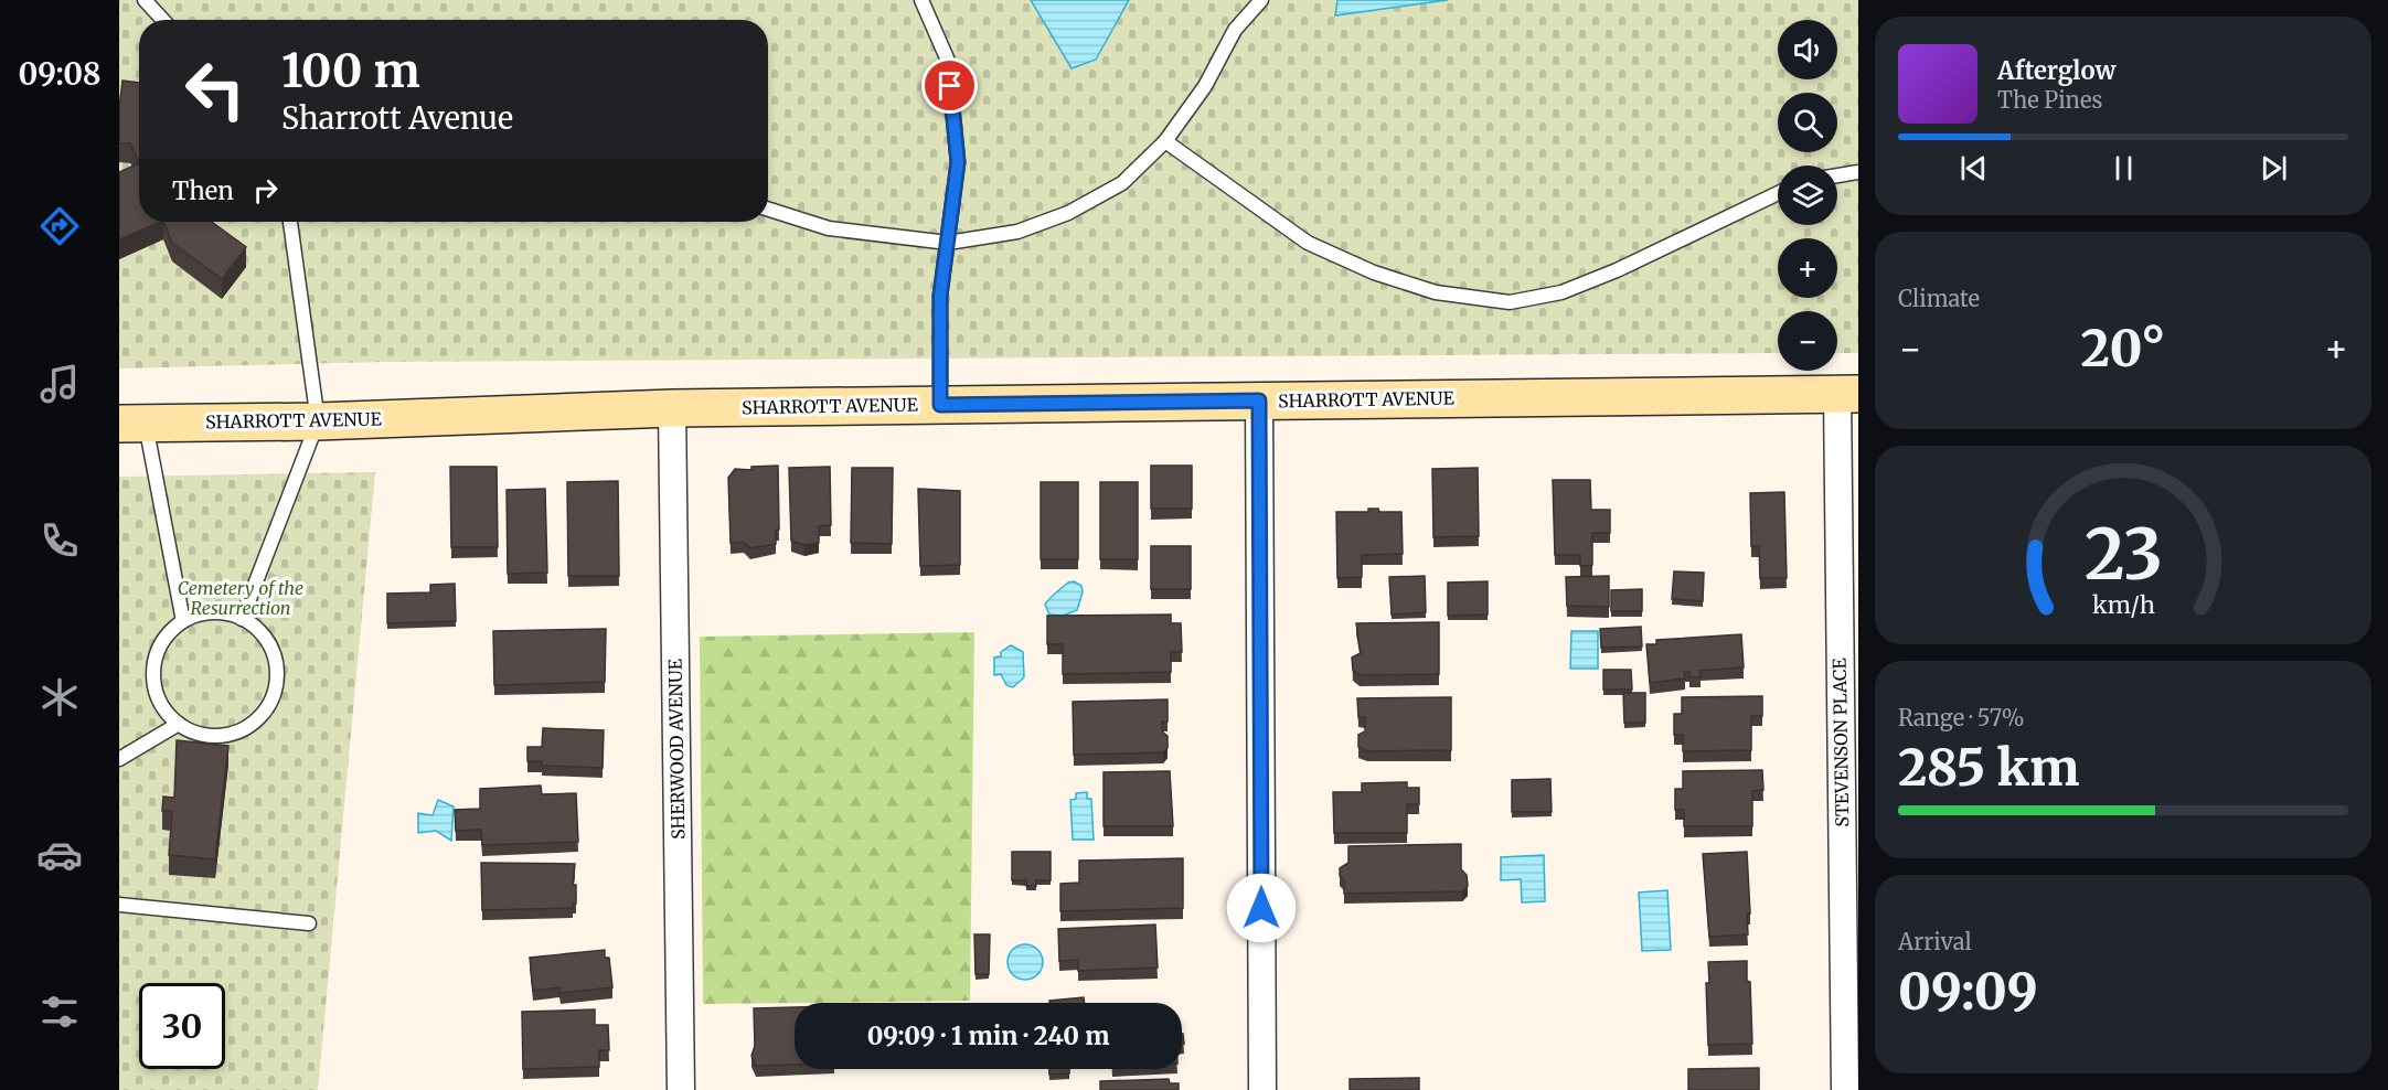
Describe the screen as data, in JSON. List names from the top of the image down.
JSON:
{
  "streets": {
    "street": ["SHARROTT AVENUE", "STEVENSON PLACE", "SHERWOOD AVENUE"]
  },
  "crossings": [
    ["SHARROTT AVENUE", "STEVENSON PLACE"],
    ["SHARROTT AVENUE", "SHERWOOD AVENUE"]
  ],
  "parks": ["Cemetery of the Resurrection"],
  "page": {
    "tabs": "09:08",
    "map_buttons": ["+", "−"],
    "turn": ["100 m", "Sharrott Avenue"],
    "song": ["Afterglow", "The Pines"],
    "then": "Then",
    "tile": [
      "Climate",
      ["Range · 57%", "285 km"],
      ["Arrival", "09:09"]
    ],
    "heat": ["−", "20°", "+"],
    "limit": "30",
    "trip": "09:09 · 1 min · 240 m",
    "gauge": ["23", "km/h"]
  }
}
